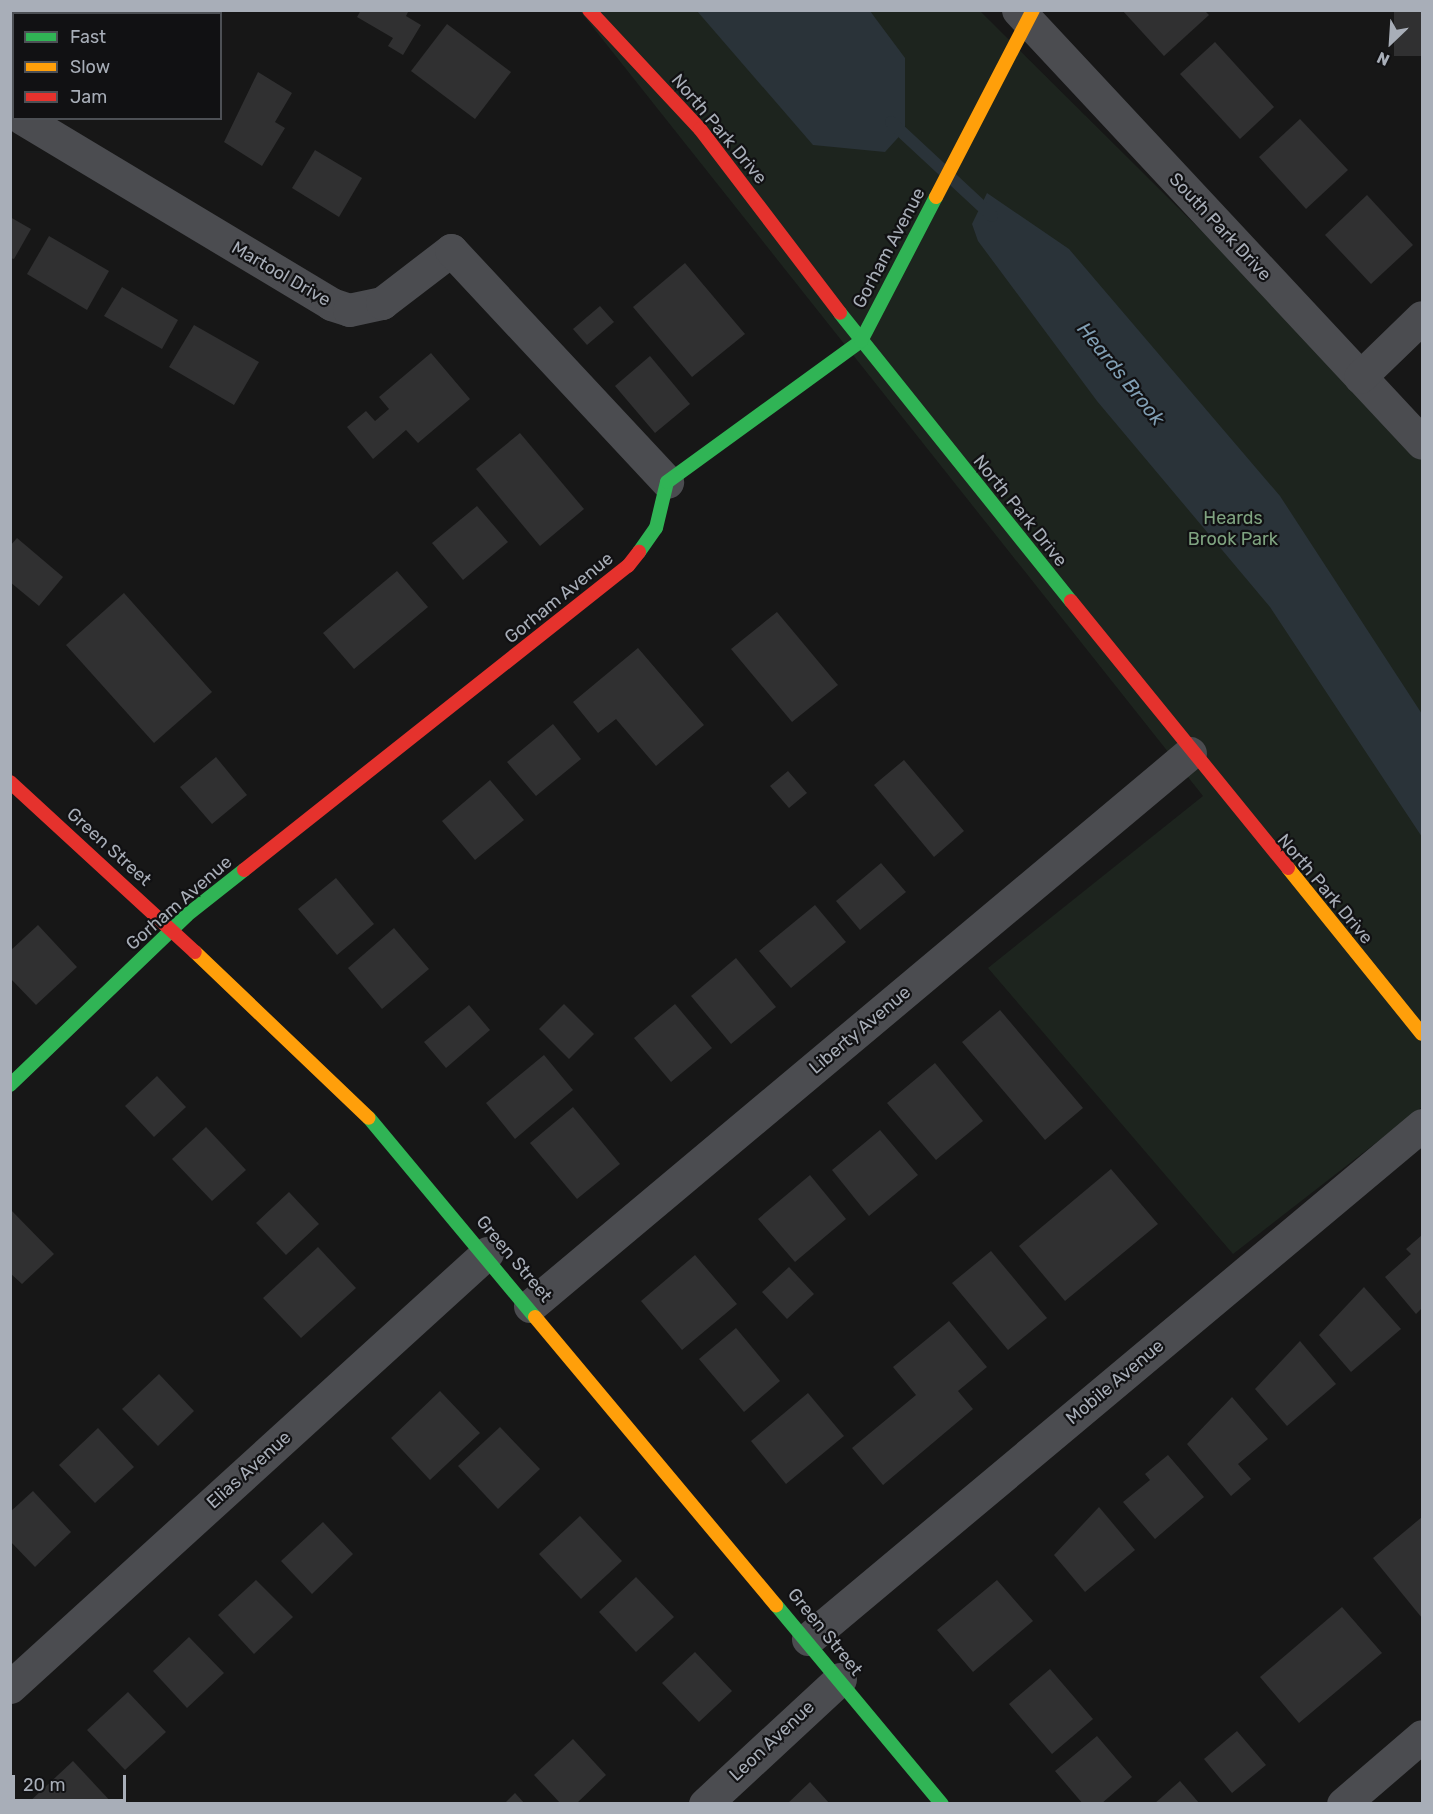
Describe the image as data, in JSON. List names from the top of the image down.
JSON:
{
  "streets": {
    "street": [
      "North Park Drive",
      "South Park Drive",
      "Gorham Avenue",
      "Martool Drive",
      "Green Street",
      "Liberty Avenue",
      "Mobile Avenue",
      "Elias Avenue",
      "Leon Avenue"
    ]
  },
  "crossings": [
    ["North Park Drive", "Gorham Avenue"],
    ["North Park Drive", "Liberty Avenue"],
    ["South Park Drive", "Gorham Avenue"],
    ["Gorham Avenue", "Martool Drive"],
    ["Gorham Avenue", "Green Street"],
    ["Green Street", "Liberty Avenue"],
    ["Green Street", "Mobile Avenue"],
    ["Green Street", "Elias Avenue"],
    ["Green Street", "Leon Avenue"]
  ],
  "water": ["Heards Brook"],
  "parks": ["Heards Brook Park"],
  "legend": ["Fast", "Slow", "Jam"],
  "scale_bar": "20 m",
  "north": "bottom left"
}
